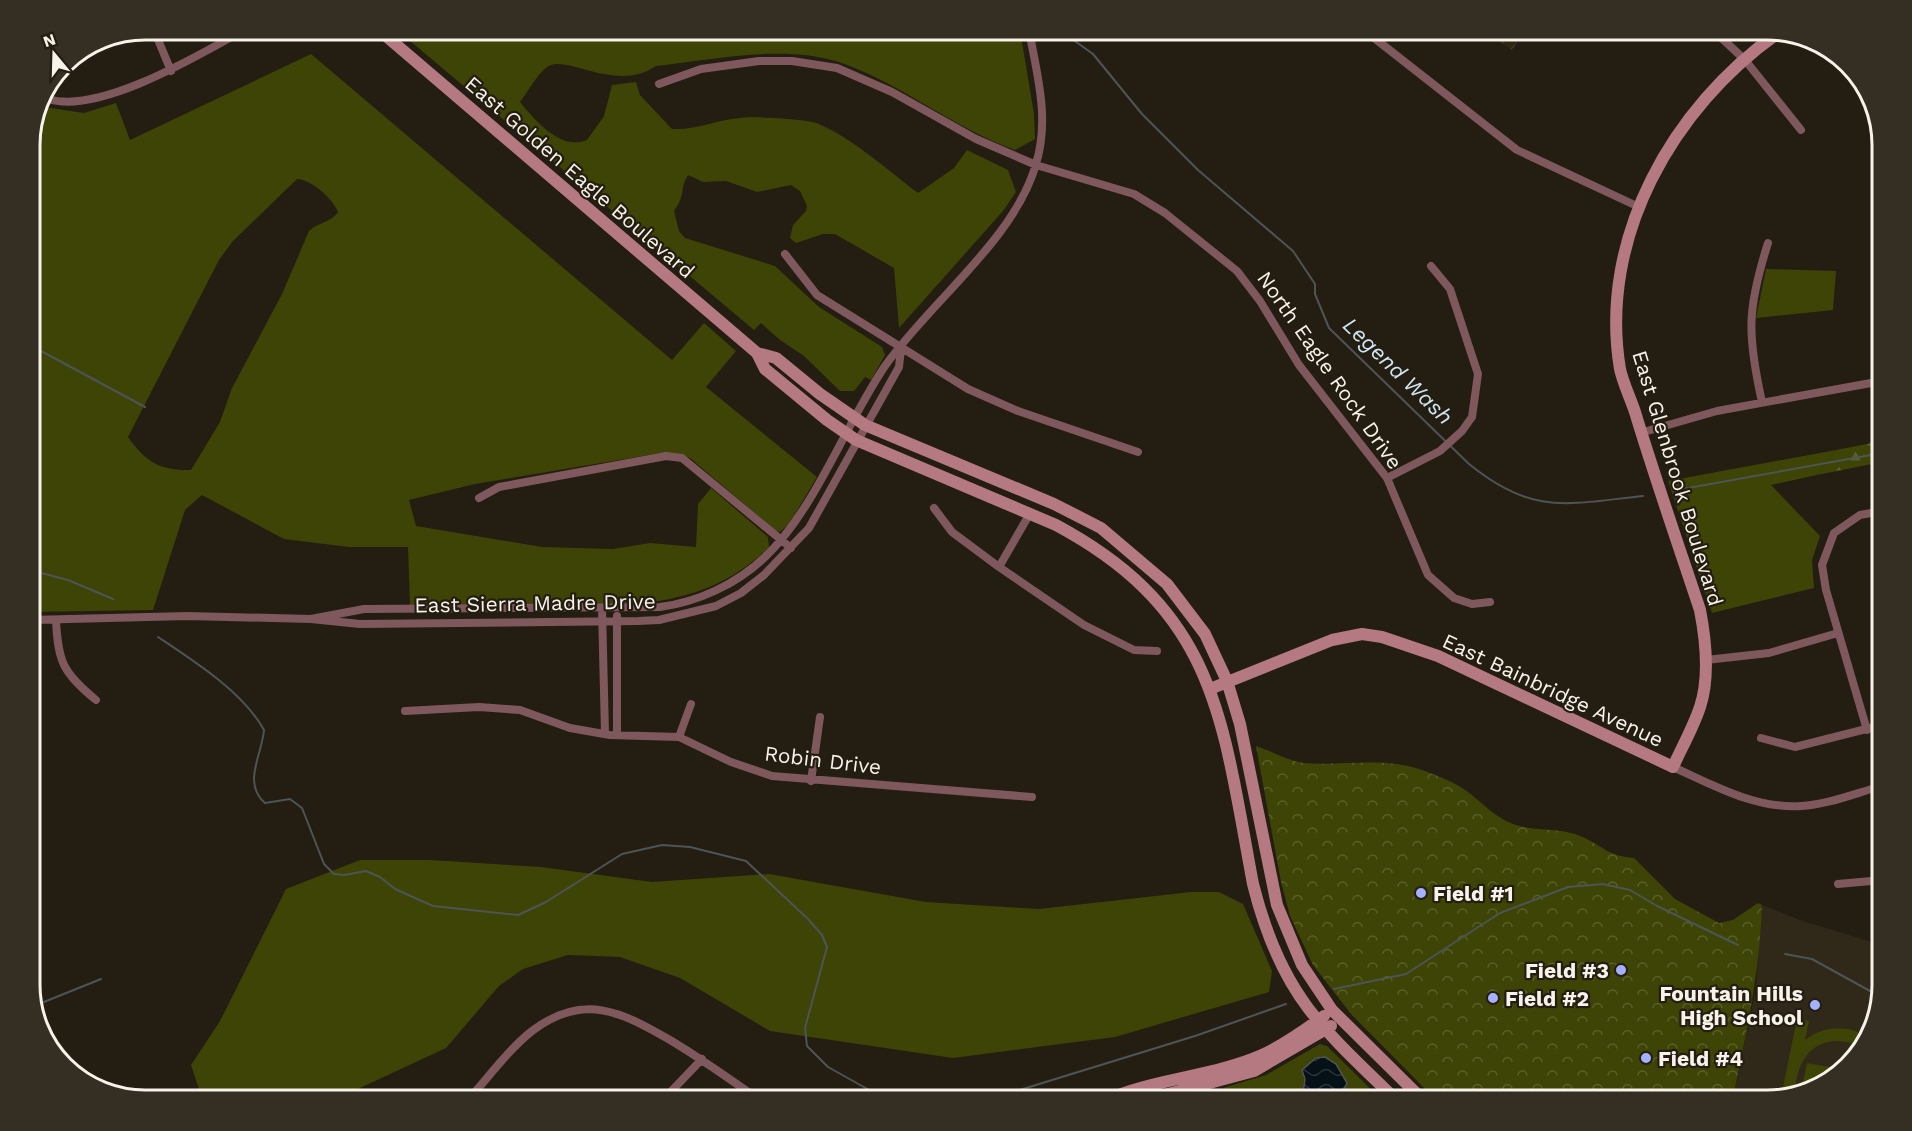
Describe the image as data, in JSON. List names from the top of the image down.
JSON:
{
  "streets": {
    "street": [
      "East Golden Eagle Boulevard",
      "North Eagle Rock Drive",
      "East Glenbrook Boulevard",
      "East Sierra Madre Drive",
      "East Bainbridge Avenue",
      "Robin Drive"
    ]
  },
  "crossings": [
    ["East Golden Eagle Boulevard", "East Sierra Madre Drive"],
    ["East Golden Eagle Boulevard", "East Bainbridge Avenue"],
    ["East Glenbrook Boulevard", "East Bainbridge Avenue"]
  ],
  "water": ["Legend Wash"],
  "places": [
    "Field #1",
    "Field #3",
    "Field #2",
    "Fountain Hills High School",
    "Field #4"
  ],
  "north": "top"
}
